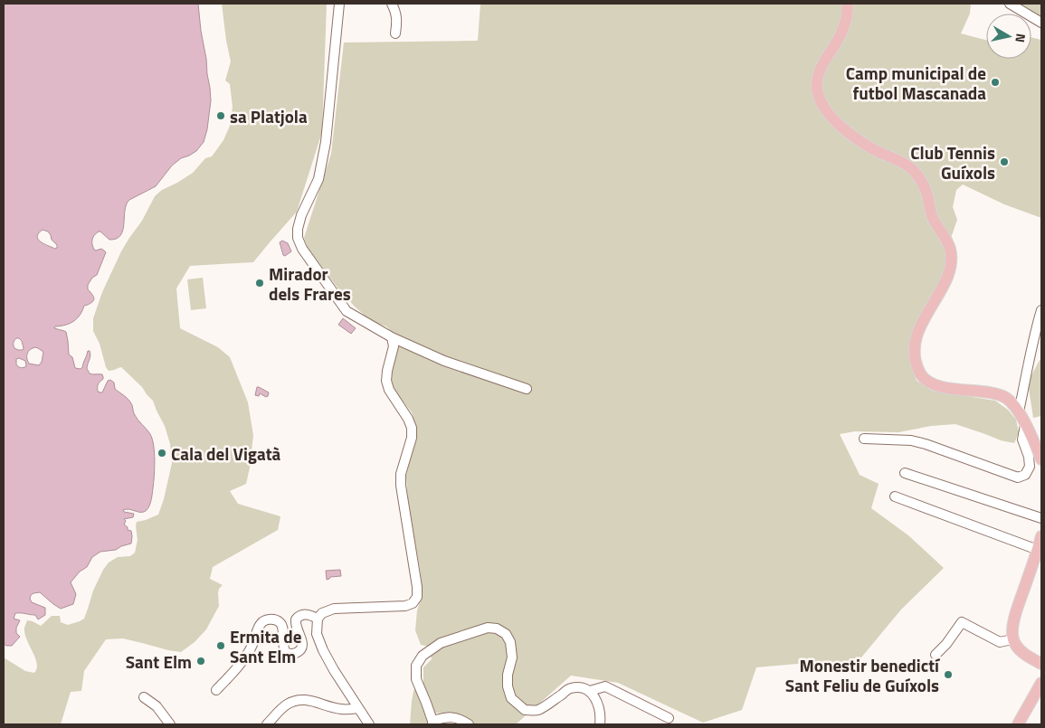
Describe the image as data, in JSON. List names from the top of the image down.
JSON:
{
  "places": [
    "Camp municipal de futbol Mascanada",
    "sa Platjola",
    "Club Tennis Guíxols",
    "Mirador dels Frares",
    "Cala del Vigatà",
    "Ermita de Sant Elm",
    "Sant Elm",
    "Monestir benedictí Sant Feliu de Guíxols"
  ],
  "north": "right"
}
